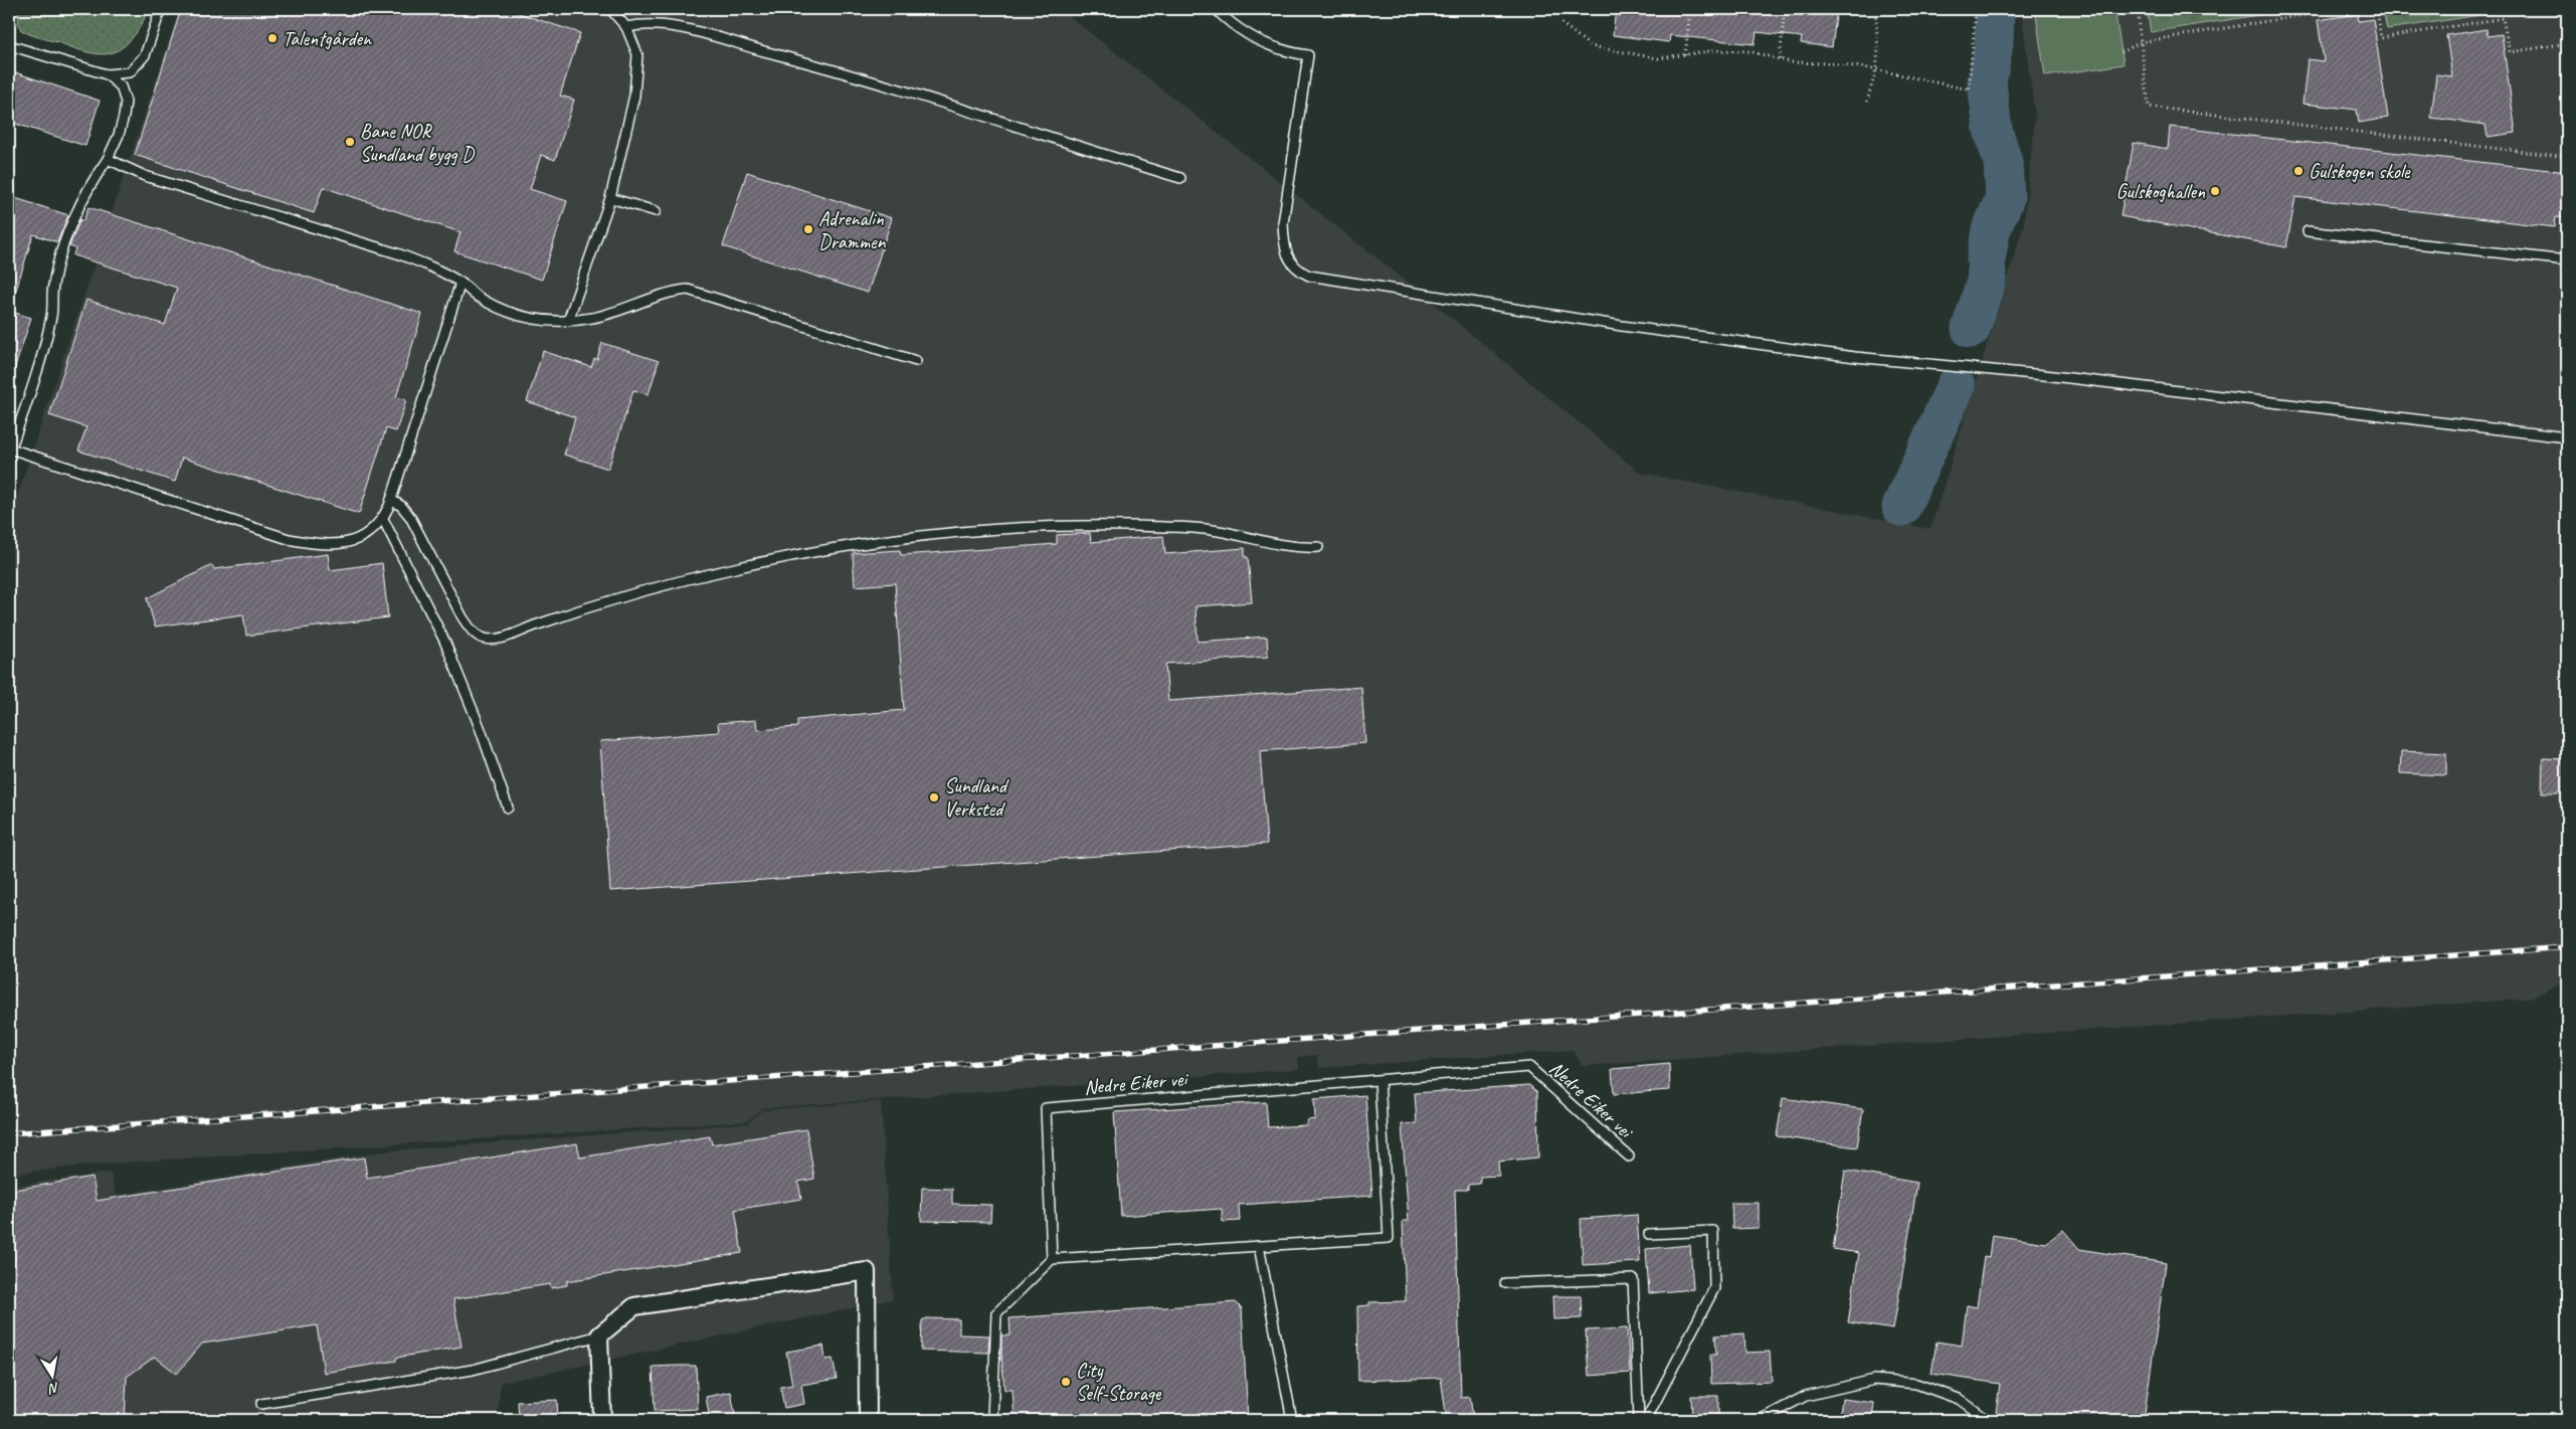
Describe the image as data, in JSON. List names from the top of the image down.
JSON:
{
  "streets": {
    "lane": ["Nedre Eiker vei"]
  },
  "places": [
    "Talentgården",
    "Bane NOR Sundland bygg D",
    "Gulskogen skole",
    "Gulskoghallen",
    "Adrenalin Drammen",
    "Sundland Verksted",
    "City Self-Storage"
  ],
  "north": "bottom"
}
